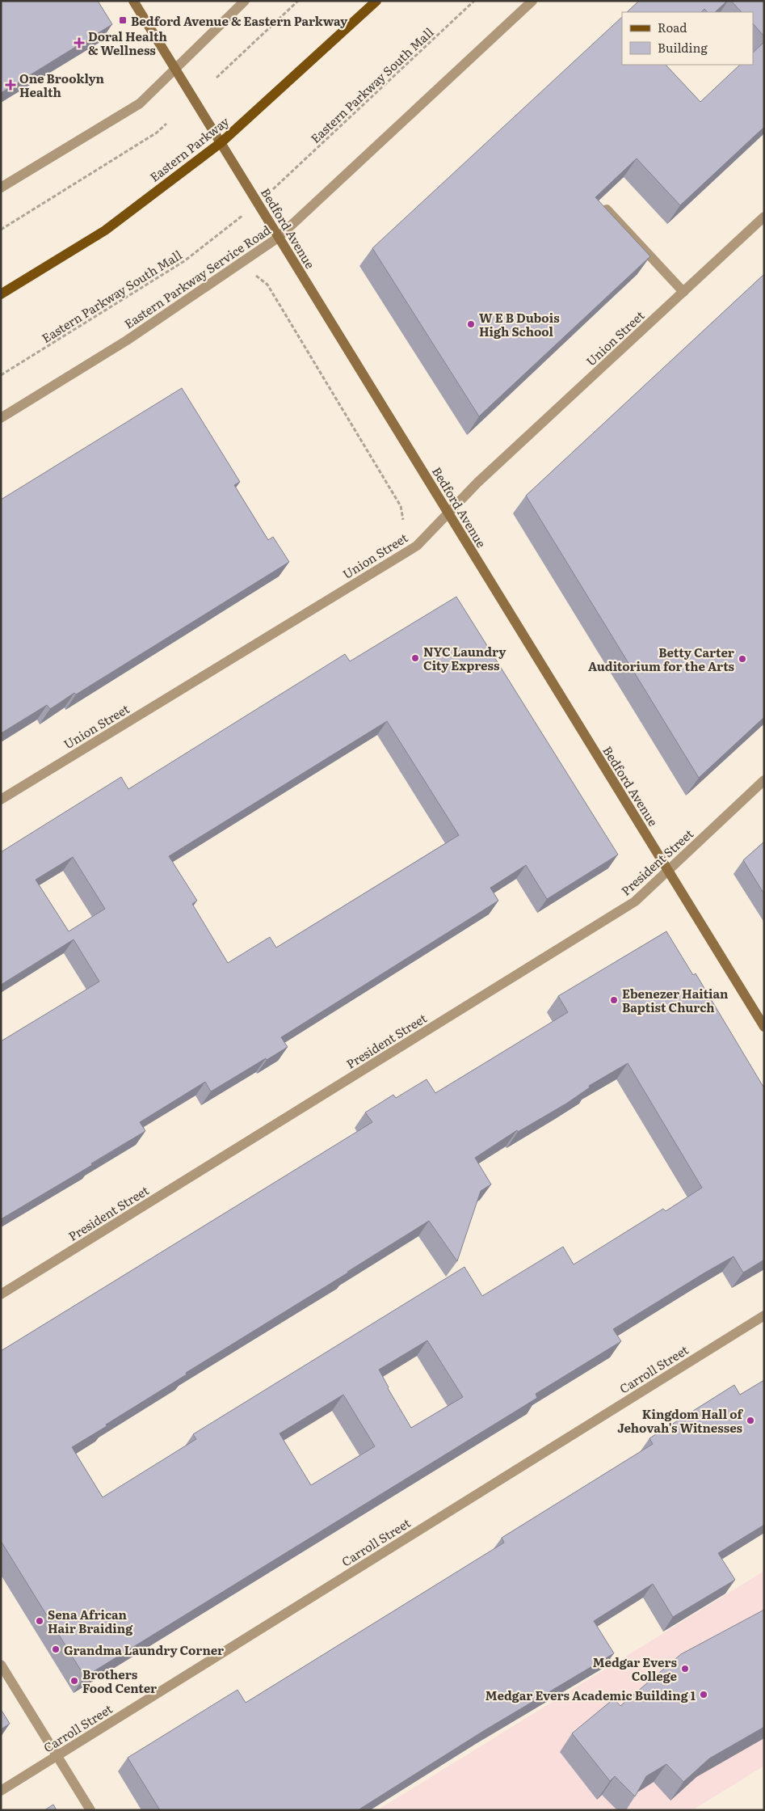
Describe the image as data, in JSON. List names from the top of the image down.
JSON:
{
  "streets": {
    "main road": ["Eastern Parkway"],
    "street": [
      "Bedford Avenue",
      "Eastern Parkway Service Road",
      "Union Street",
      "President Street",
      "Carroll Street"
    ],
    "path": ["Eastern Parkway South Mall"]
  },
  "crossings": [
    ["Eastern Parkway", "Bedford Avenue"],
    ["Bedford Avenue", "Eastern Parkway Service Road"],
    ["Bedford Avenue", "Union Street"],
    ["Bedford Avenue", "President Street"]
  ],
  "places": {
    "transit": ["Bedford Avenue & Eastern Parkway"],
    "health": ["Doral Health & Wellness", "One Brooklyn Health"],
    "other": [
      "W E B Dubois High School",
      "NYC Laundry City Express",
      "Betty Carter Auditorium for the Arts",
      "Ebenezer Haitian Baptist Church",
      "Kingdom Hall of Jehovah's Witnesses",
      "Sena African Hair Braiding",
      "Grandma Laundry Corner",
      "Medgar Evers College",
      "Brothers Food Center",
      "Medgar Evers Academic Building 1"
    ]
  },
  "legend": ["Road", "Building"]
}
